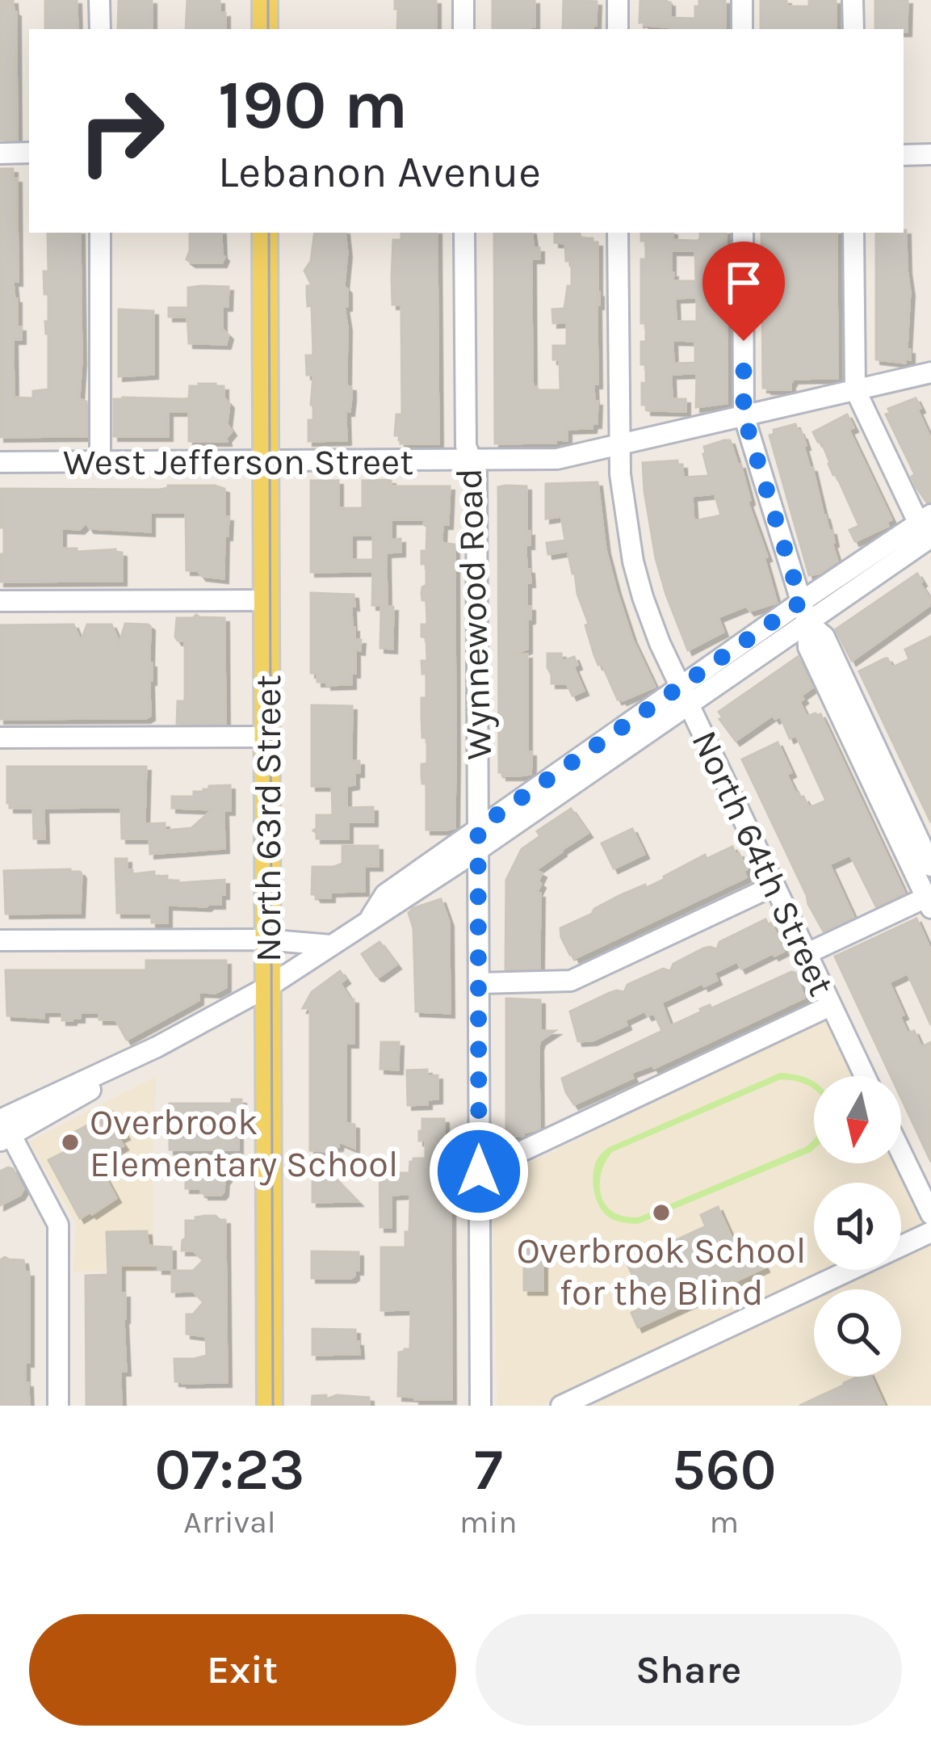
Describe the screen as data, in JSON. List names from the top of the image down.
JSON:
{
  "streets": {
    "main road": ["North 63rd Street"],
    "street": ["West Jefferson Street", "Wynnewood Road", "North 64th Street"]
  },
  "crossings": [
    ["West Jefferson Street", "Wynnewood Road"],
    ["West Jefferson Street", "North 63rd Street"],
    ["West Jefferson Street", "North 64th Street"]
  ],
  "places": ["Overbrook Elementary School", "Overbrook School for the Blind"],
  "north": "bottom",
  "page": {
    "turn": ["190 m", "Lebanon Avenue"],
    "eta": [
      "07:23",
      "Arrival",
      "7",
      "min",
      "560",
      "m"
    ],
    "buttons": ["Exit", "Share"]
  }
}
